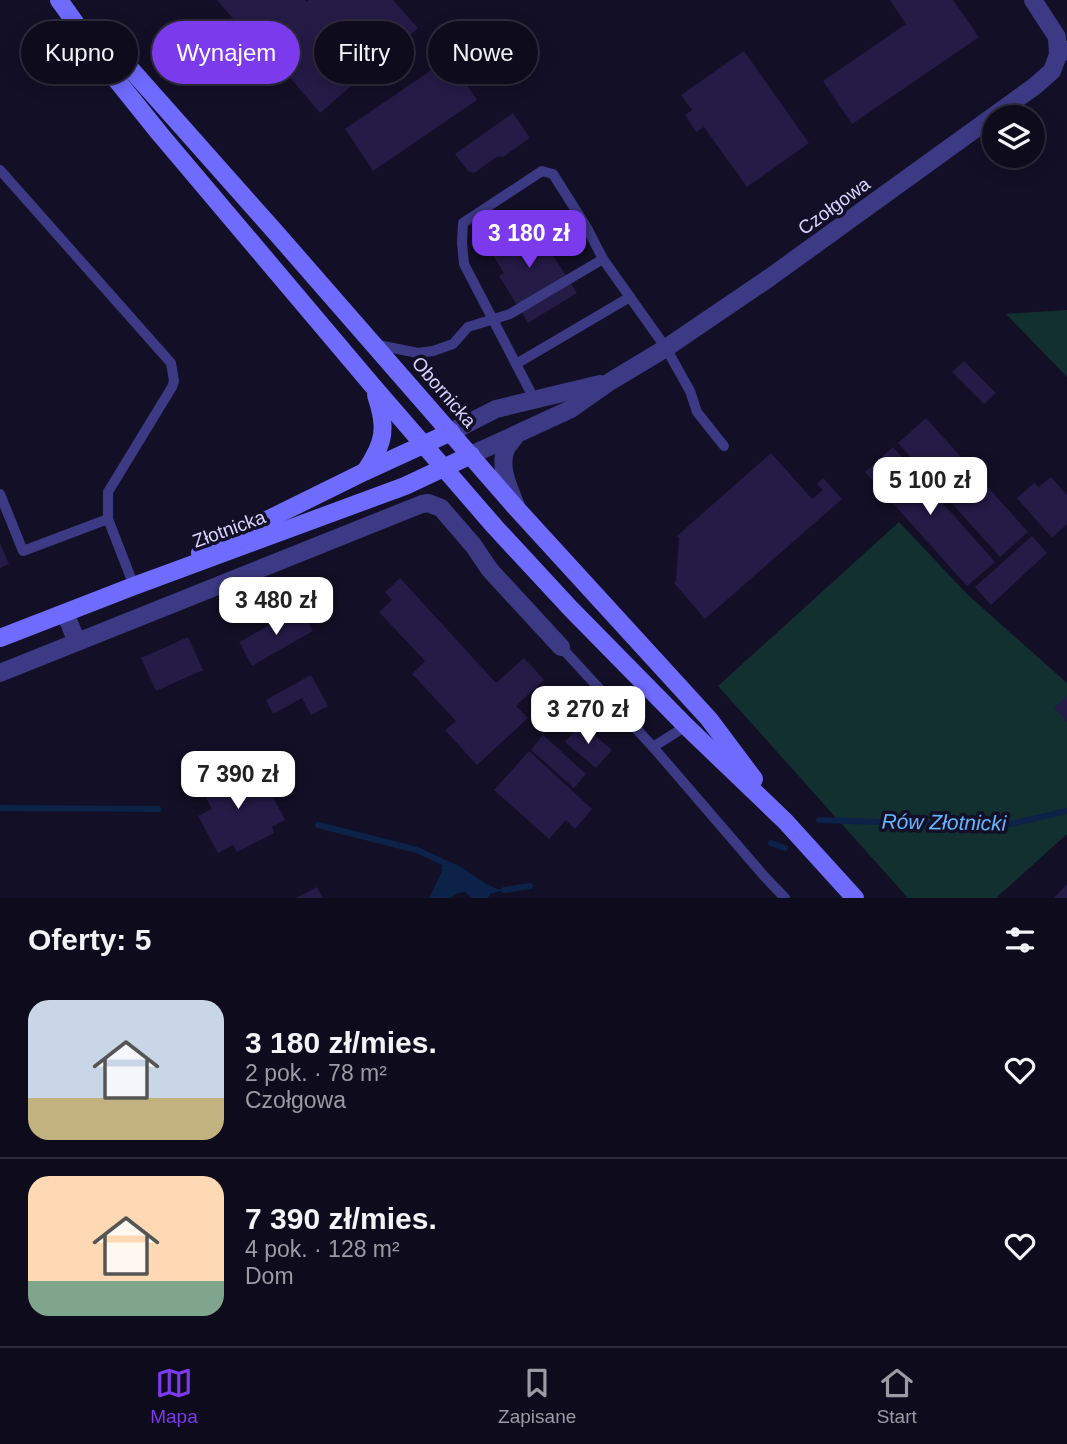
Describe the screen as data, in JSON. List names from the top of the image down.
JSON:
{
  "streets": {
    "main road": ["Czołgowa", "Obornicka", "Złotnicka"]
  },
  "crossings": [
    ["Czołgowa", "Obornicka"],
    ["Czołgowa", "Złotnicka"],
    ["Obornicka", "Złotnicka"]
  ],
  "water": ["Rów Złotnicki"],
  "page": {
    "chip": [
      "Kupno",
      "Wynajem",
      "Filtry",
      "Nowe"
    ],
    "price": [
      "3 180 zł",
      "5 100 zł",
      "3 480 zł",
      "3 270 zł",
      "7 390 zł"
    ],
    "heading": "Oferty: 5",
    "list": [
      {
        "name": "3 180 zł/mies.",
        "note": "2 pok. · 78 m² · Czołgowa"
      },
      {
        "name": "7 390 zł/mies.",
        "note": "4 pok. · 128 m² · Dom"
      }
    ],
    "tabs": ["Mapa", "Zapisane", "Start"]
  }
}
